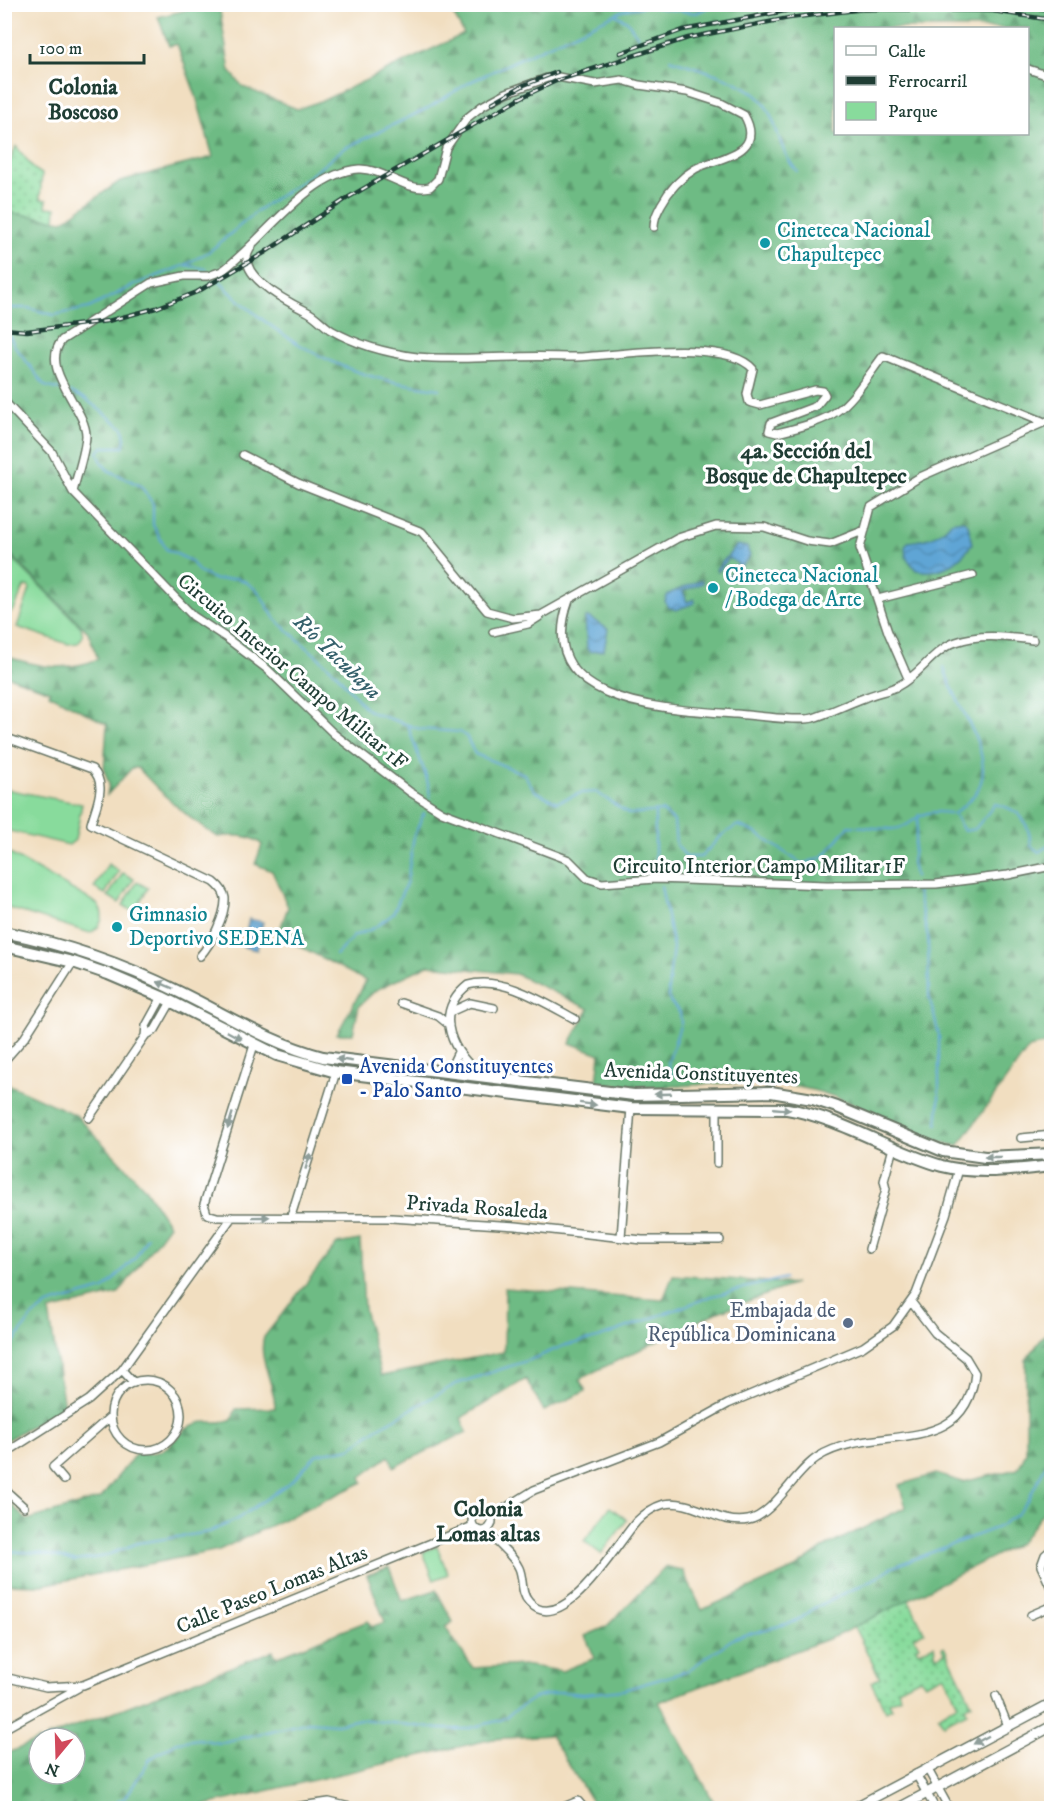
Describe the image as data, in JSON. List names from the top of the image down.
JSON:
{
  "streets": {
    "highway": ["Avenida Constituyentes"],
    "street": ["Circuito Interior Campo Militar 1F", "Privada Rosaleda", "Calle Paseo Lomas Altas"]
  },
  "crossings": [
    ["Avenida Constituyentes", "Privada Rosaleda"]
  ],
  "districts": ["Colonia Boscoso", "4a. Sección del Bosque de Chapultepec", "Colonia Lomas altas"],
  "water": ["Río Tacubaya"],
  "places": {
    "other": [
      "Cineteca Nacional Chapultepec",
      "Cineteca Nacional / Bodega de Arte",
      "Gimnasio Deportivo SEDENA",
      "Embajada de República Dominicana"
    ],
    "transit": ["Avenida Constituyentes - Palo Santo"]
  },
  "legend": ["Calle", "Ferrocarril", "Parque"],
  "scale_bar": "100 m",
  "north": "bottom"
}
